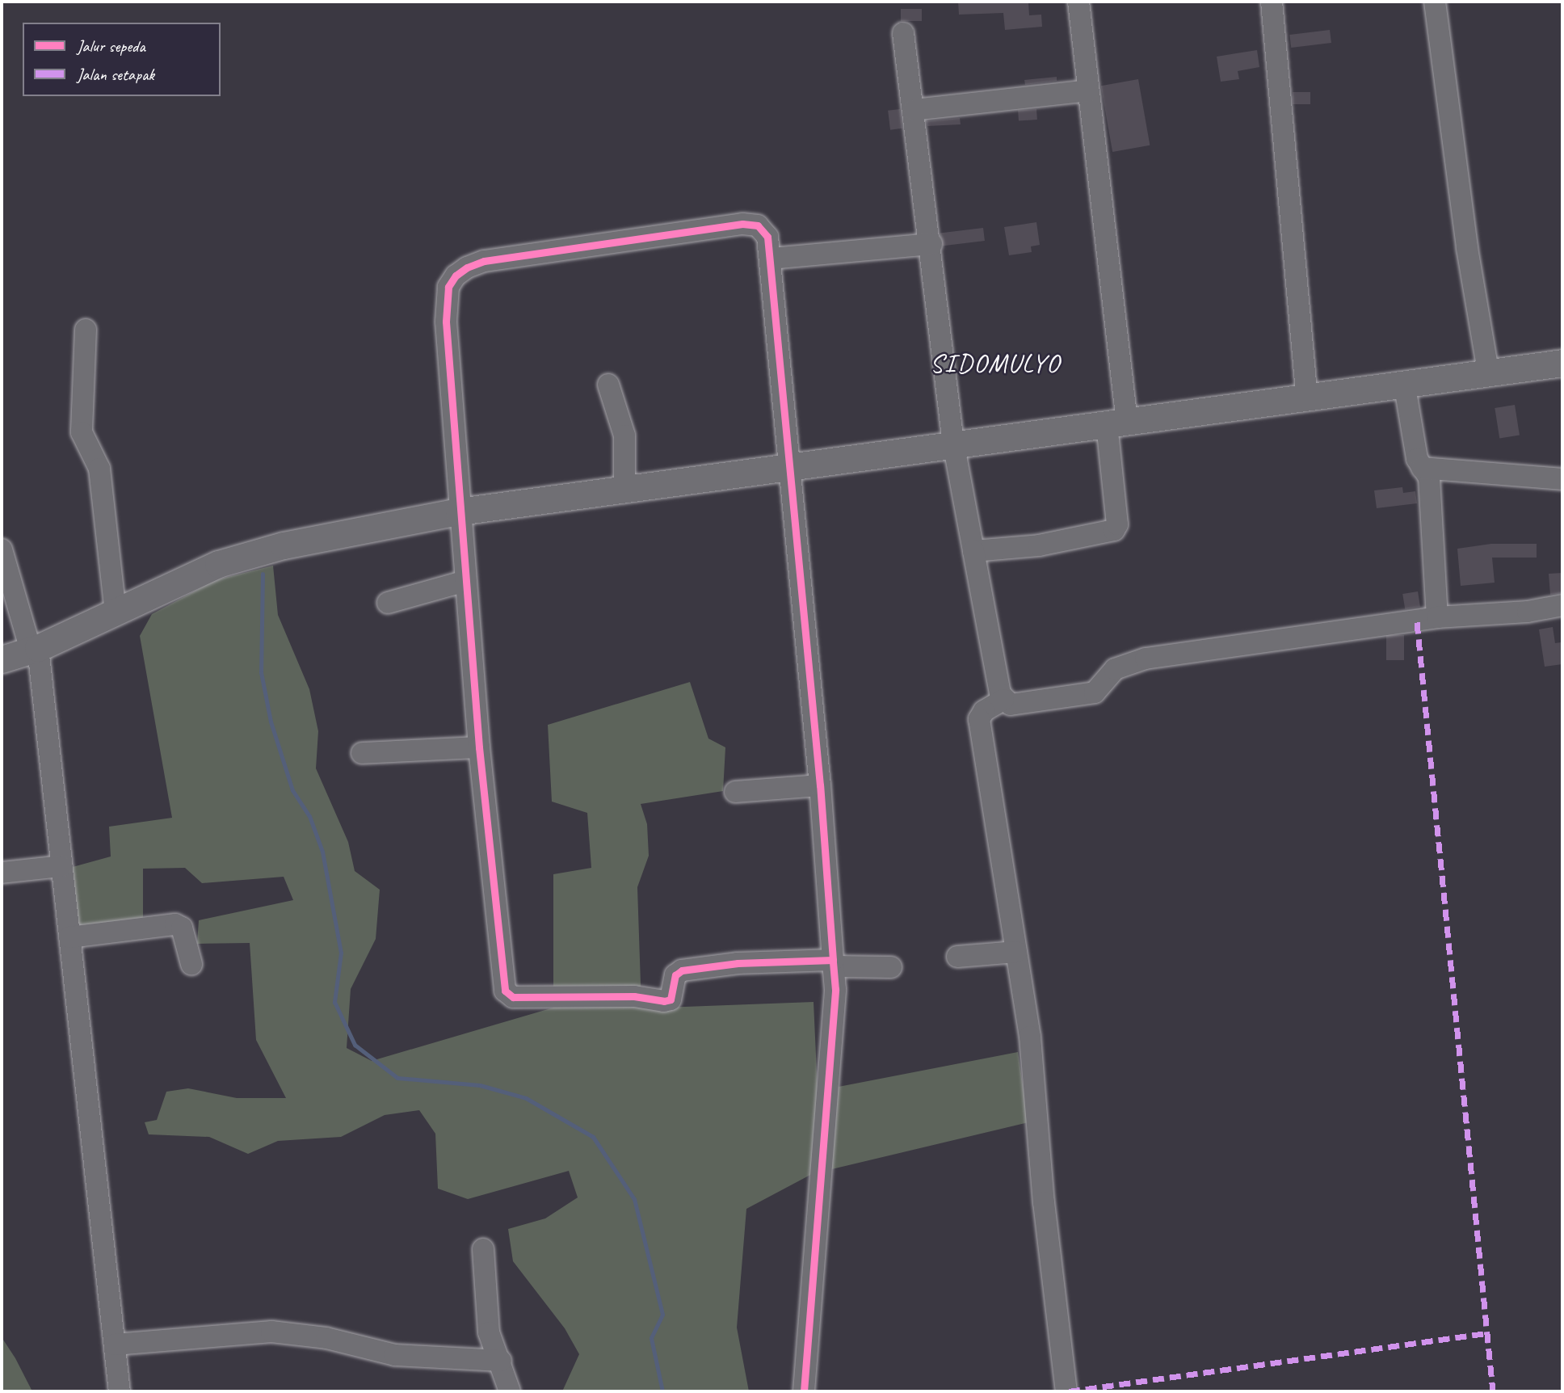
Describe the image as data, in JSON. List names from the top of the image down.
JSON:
{
  "districts": ["SIDOMULYO"],
  "legend": ["Jalur sepeda", "Jalan setapak"]
}
